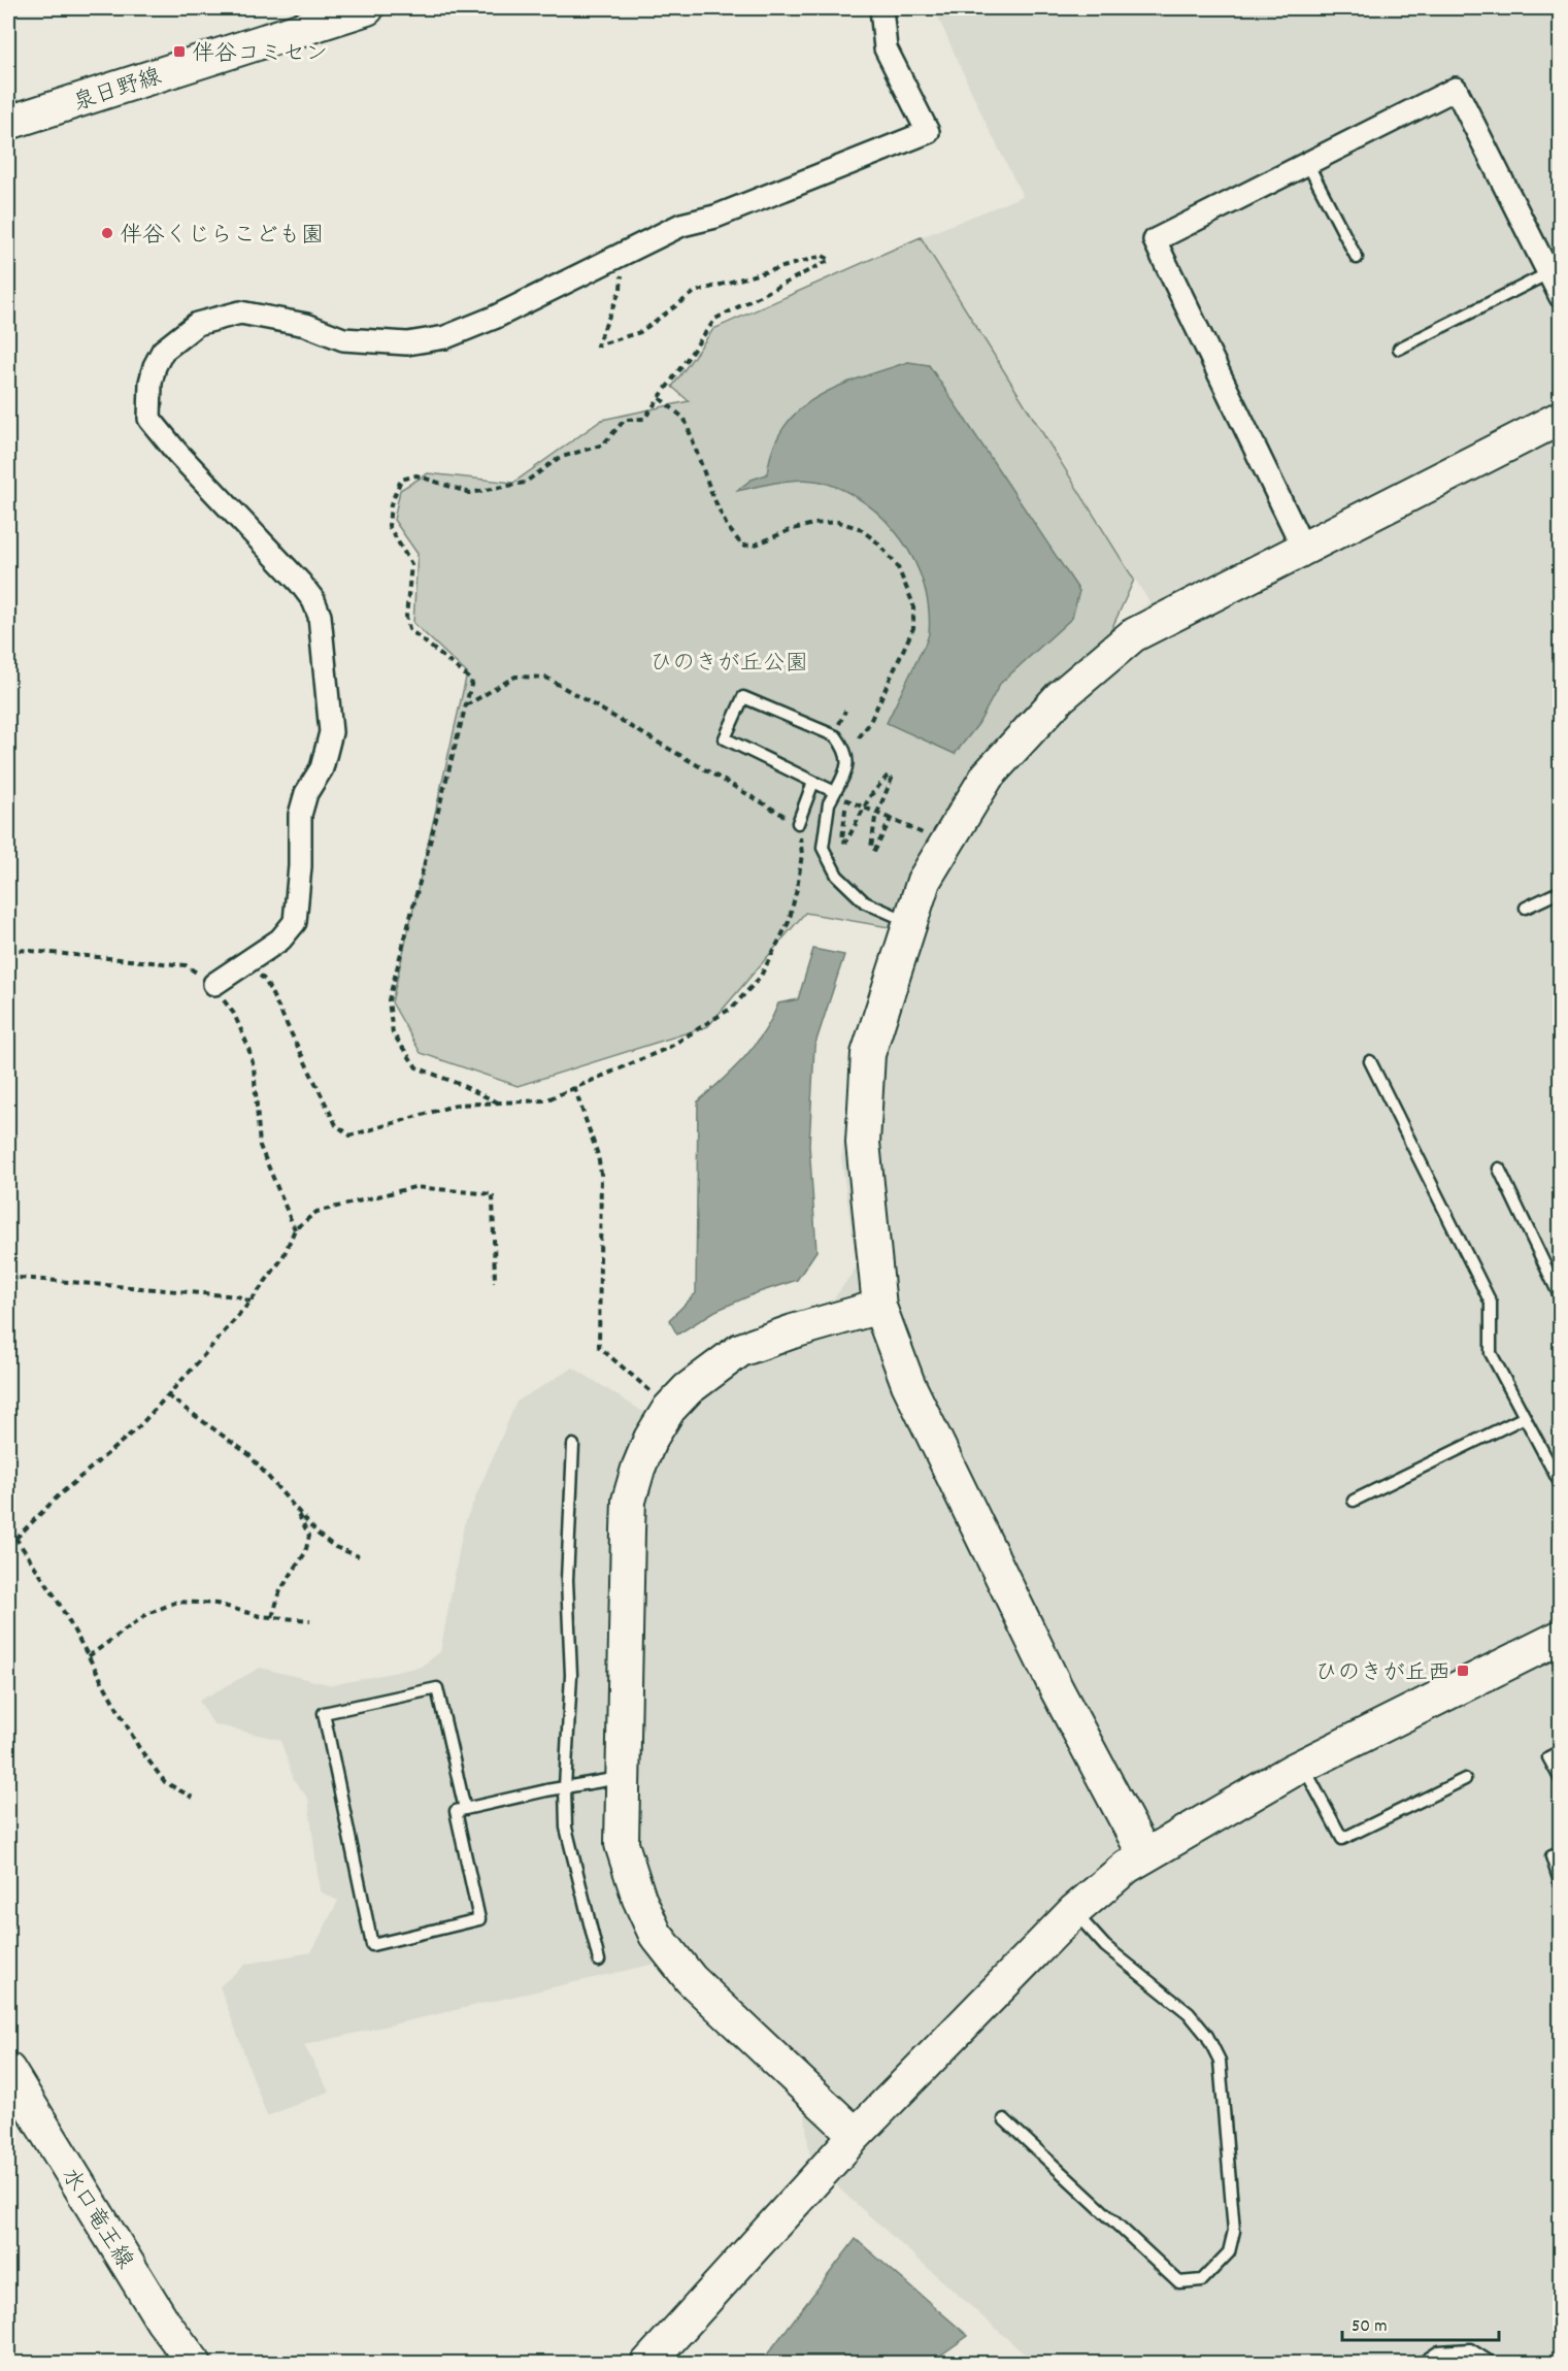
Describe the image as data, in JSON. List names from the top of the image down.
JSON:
{
  "streets": {
    "street": ["泉日野線", "水口竜王線"]
  },
  "parks": ["ひのきが丘公園"],
  "places": {
    "transit": ["伴谷コミセン", "ひのきが丘西"],
    "other": ["伴谷くじらこども園"]
  },
  "scale_bar": "50 m"
}
